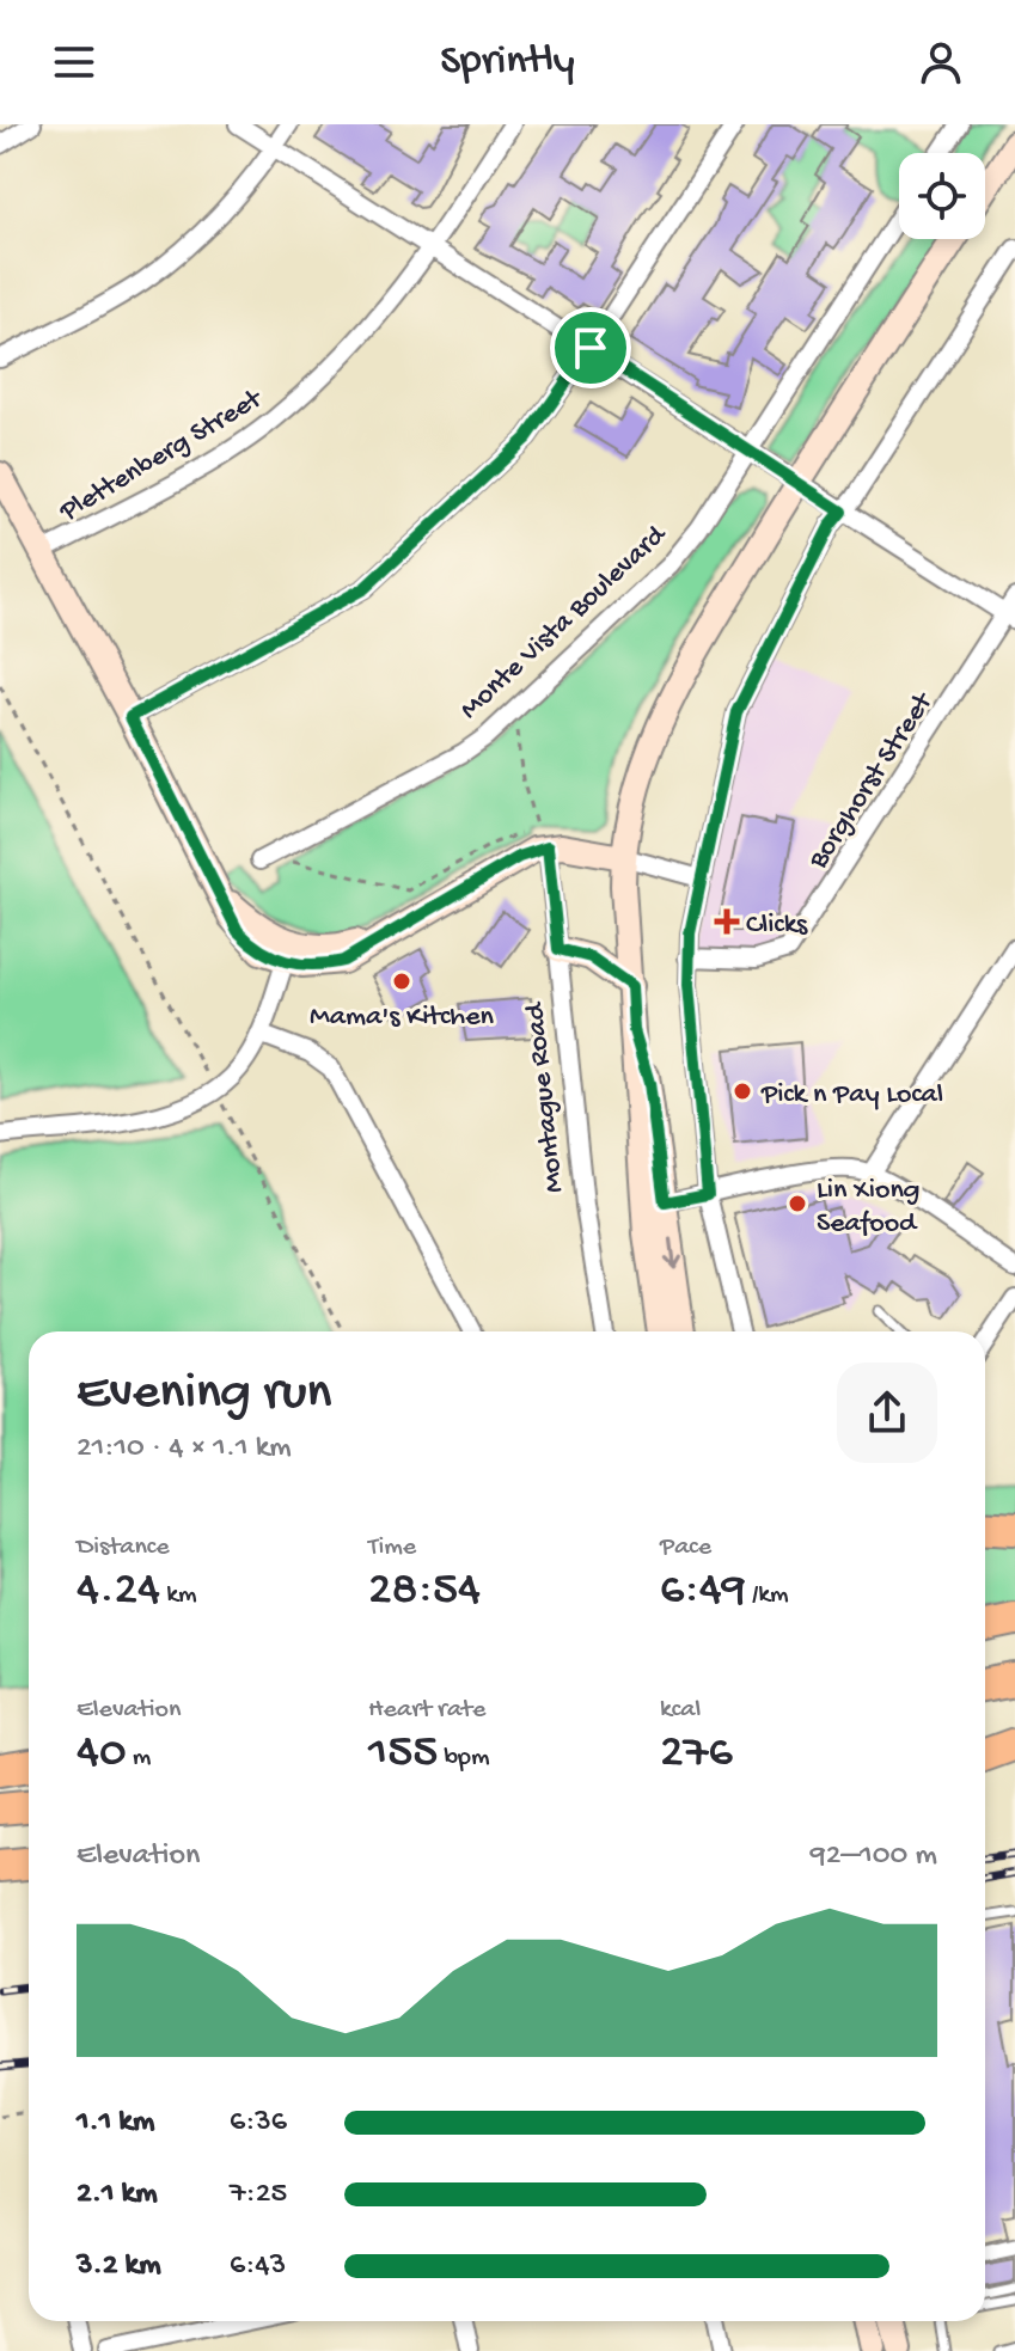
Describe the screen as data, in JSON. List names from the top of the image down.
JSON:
{
  "streets": {
    "street": [
      "Plettenberg Street",
      "Monte Vista Boulevard",
      "Borghorst Street",
      "Montague Road"
    ]
  },
  "places": {
    "health": ["Clicks"],
    "other": ["Mama's Kitchen", "Pick n Pay Local", "Lin Xiong Seafood"]
  },
  "page": {
    "header": "Sprintly",
    "heading": ["Evening run", "21:10 · 4 × 1.1 km"],
    "stats": [
      ["Distance", "4.24 km"],
      ["Time", "28:54"],
      ["Pace", "6:49 /km"],
      ["Elevation", "40 m"],
      ["Heart rate", "155 bpm"],
      ["kcal", "276"]
    ],
    "chart": ["Elevation", "92–100 m"],
    "list": [
      {
        "name": "1.1 km",
        "note": "6:36"
      },
      {
        "name": "2.1 km",
        "note": "7:25"
      },
      {
        "name": "3.2 km",
        "note": "6:43"
      }
    ]
  }
}
